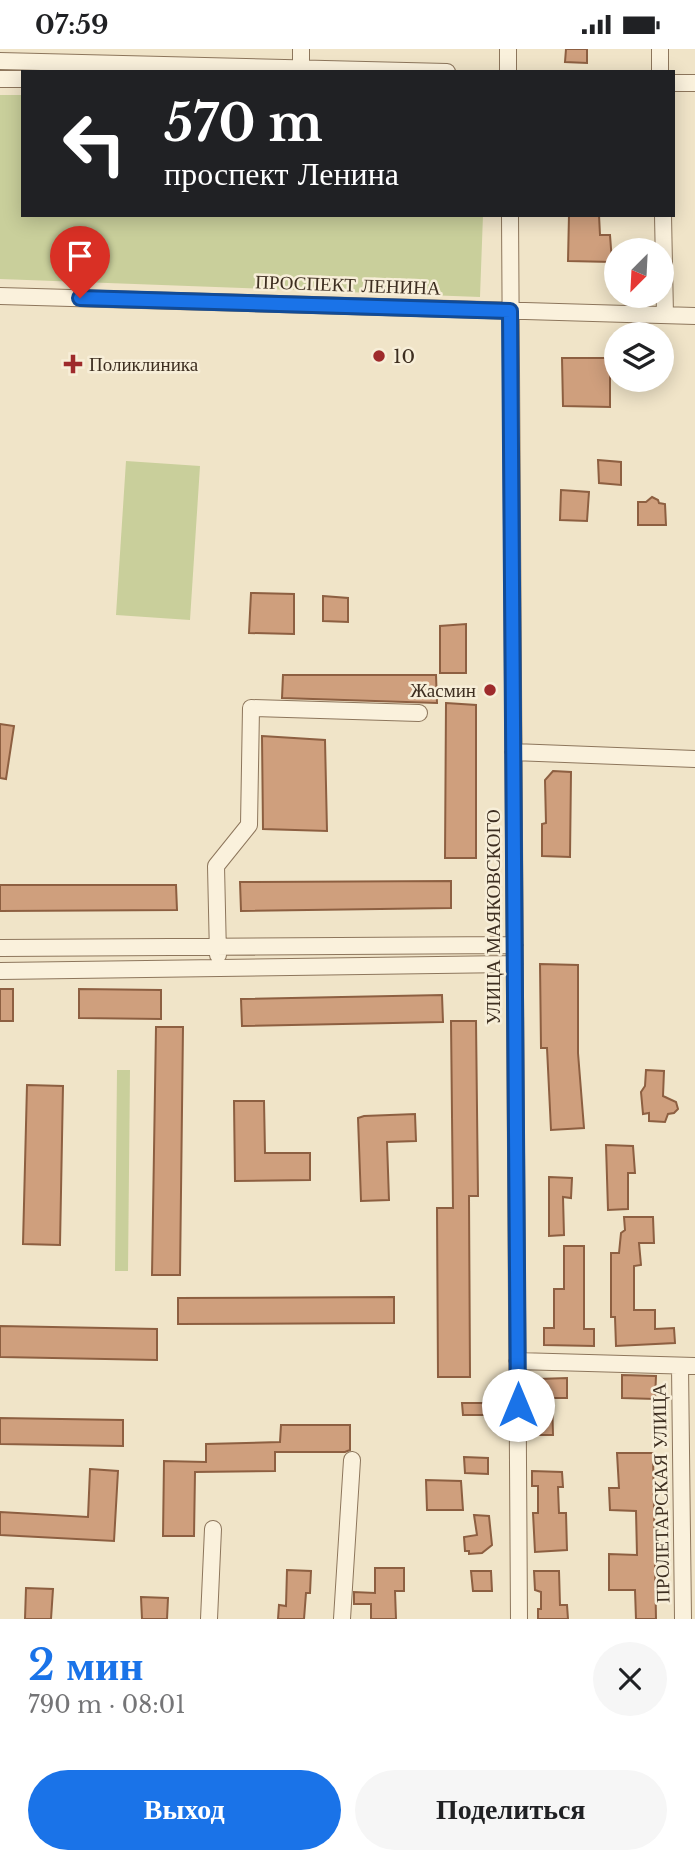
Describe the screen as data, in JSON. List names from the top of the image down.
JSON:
{
  "streets": {
    "street": ["ПРОСПЕКТ ЛЕНИНА", "УЛИЦА МАЯКОВСКОГО", "ПРОЛЕТАРСКАЯ УЛИЦА"]
  },
  "crossings": [
    ["ПРОСПЕКТ ЛЕНИНА", "УЛИЦА МАЯКОВСКОГО"]
  ],
  "places": {
    "other": ["10", "Жасмин"],
    "health": ["Поликлиника"]
  },
  "north": "bottom left",
  "page": {
    "status": "07:59",
    "turn": ["570 m", "проспект Ленина"],
    "heading": ["2 мин", "790 m · 08:01"],
    "buttons": ["Выход", "Поделиться"]
  }
}
